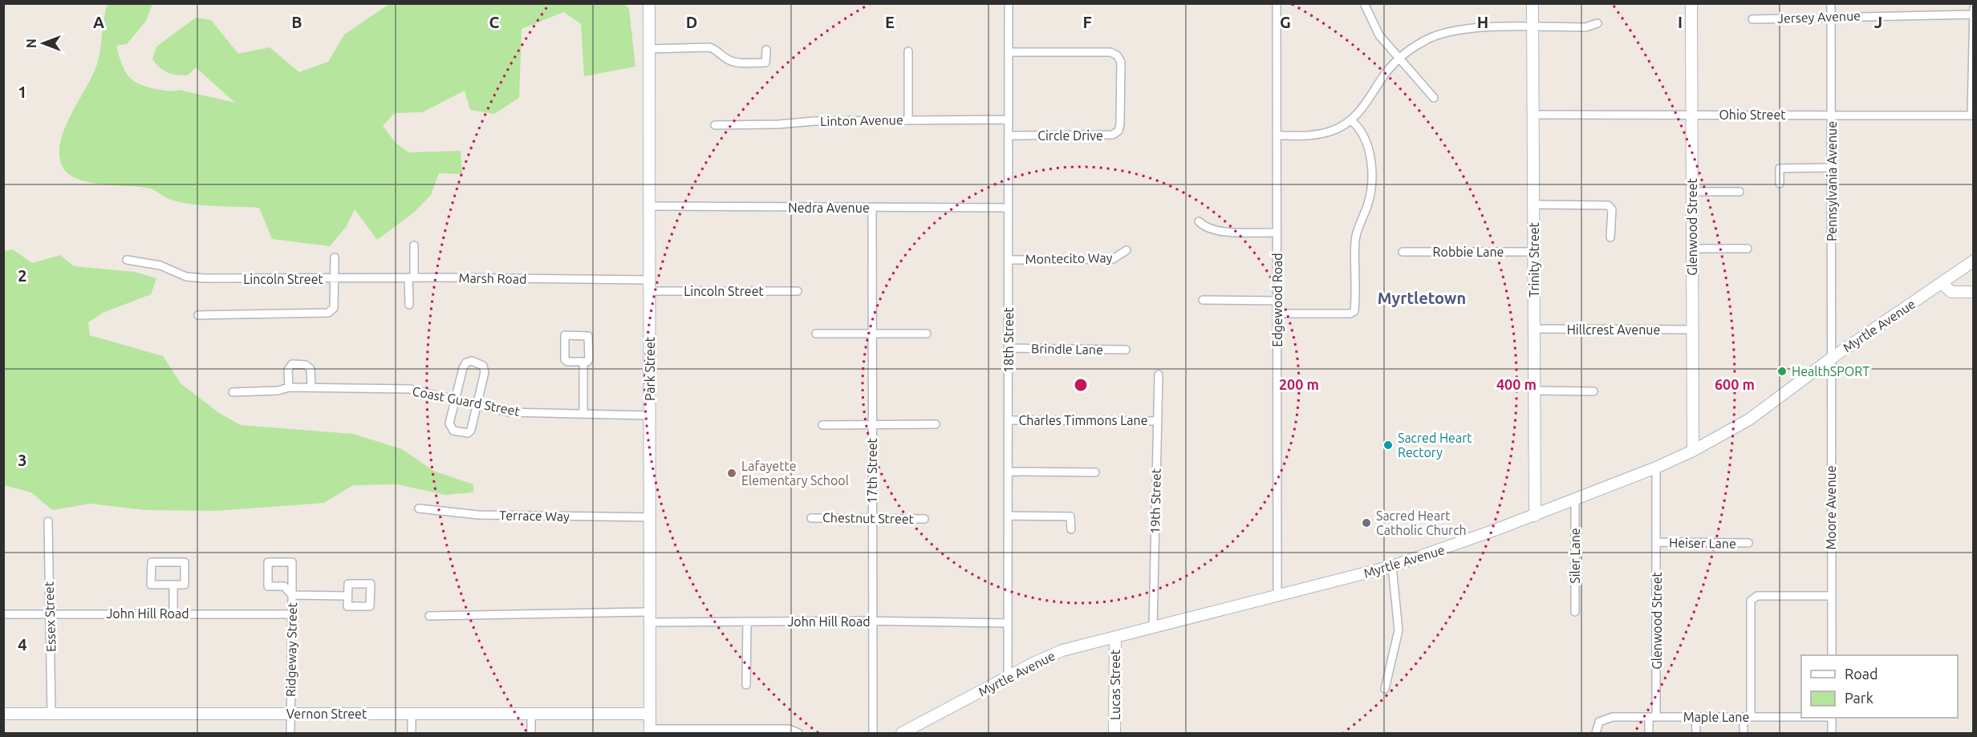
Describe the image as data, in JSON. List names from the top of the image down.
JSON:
{
  "streets": {
    "street": [
      "Jersey Avenue",
      "Ohio Street",
      "Linton Avenue",
      "Circle Drive",
      "Pennsylvania Avenue",
      "Nedra Avenue",
      "Glenwood Street",
      "Robbie Lane",
      "Montecito Way",
      "Trinity Street",
      "Marsh Road",
      "Lincoln Street",
      "Edgewood Road",
      "Myrtle Avenue",
      "Hillcrest Avenue",
      "18th Street",
      "Brindle Lane",
      "Park Street",
      "Coast Guard Street",
      "Charles Timmons Lane",
      "17th Street",
      "19th Street",
      "Moore Avenue",
      "Terrace Way",
      "Chestnut Street",
      "Heiser Lane",
      "Siler Lane",
      "John Hill Road",
      "Essex Street",
      "Ridgeway Street",
      "Lucas Street",
      "Vernon Street",
      "Maple Lane"
    ]
  },
  "crossings": [
    ["Jersey Avenue", "Ohio Street"],
    ["Jersey Avenue", "Pennsylvania Avenue"],
    ["Ohio Street", "Pennsylvania Avenue"],
    ["Ohio Street", "Glenwood Street"],
    ["Ohio Street", "Trinity Street"],
    ["Linton Avenue", "18th Street"],
    ["Circle Drive", "18th Street"],
    ["Pennsylvania Avenue", "Myrtle Avenue"],
    ["Pennsylvania Avenue", "Moore Avenue"],
    ["Nedra Avenue", "18th Street"],
    ["Nedra Avenue", "Park Street"],
    ["Nedra Avenue", "17th Street"],
    ["Glenwood Street", "Myrtle Avenue"],
    ["Glenwood Street", "Hillcrest Avenue"],
    ["Glenwood Street", "Heiser Lane"],
    ["Glenwood Street", "Maple Lane"],
    ["Robbie Lane", "Trinity Street"],
    ["Montecito Way", "18th Street"],
    ["Trinity Street", "Myrtle Avenue"],
    ["Trinity Street", "Hillcrest Avenue"],
    ["Marsh Road", "Lincoln Street"],
    ["Marsh Road", "Park Street"],
    ["Lincoln Street", "Park Street"],
    ["Edgewood Road", "Myrtle Avenue"],
    ["Myrtle Avenue", "18th Street"],
    ["Myrtle Avenue", "19th Street"],
    ["Myrtle Avenue", "Moore Avenue"],
    ["Myrtle Avenue", "Siler Lane"],
    ["Myrtle Avenue", "Lucas Street"],
    ["18th Street", "Brindle Lane"],
    ["18th Street", "Charles Timmons Lane"],
    ["18th Street", "John Hill Road"],
    ["Park Street", "Coast Guard Street"],
    ["Park Street", "Terrace Way"],
    ["Park Street", "John Hill Road"],
    ["Park Street", "Vernon Street"],
    ["Charles Timmons Lane", "19th Street"],
    ["17th Street", "Chestnut Street"],
    ["17th Street", "John Hill Road"],
    ["John Hill Road", "Essex Street"],
    ["John Hill Road", "Ridgeway Street"],
    ["Essex Street", "Vernon Street"],
    ["Ridgeway Street", "Vernon Street"]
  ],
  "districts": ["Myrtletown"],
  "places": [
    "HealthSPORT",
    "Sacred Heart Rectory",
    "Lafayette Elementary School",
    "Sacred Heart Catholic Church"
  ],
  "legend": ["Road", "Park"],
  "north": "left",
  "grid": {
    "columns": [
      "A",
      "B",
      "C",
      "D",
      "E",
      "F",
      "G",
      "H",
      "I",
      "J"
    ],
    "rows": [
      "1",
      "2",
      "3",
      "4"
    ]
  },
  "rings": ["200 m", "400 m", "600 m"]
}
